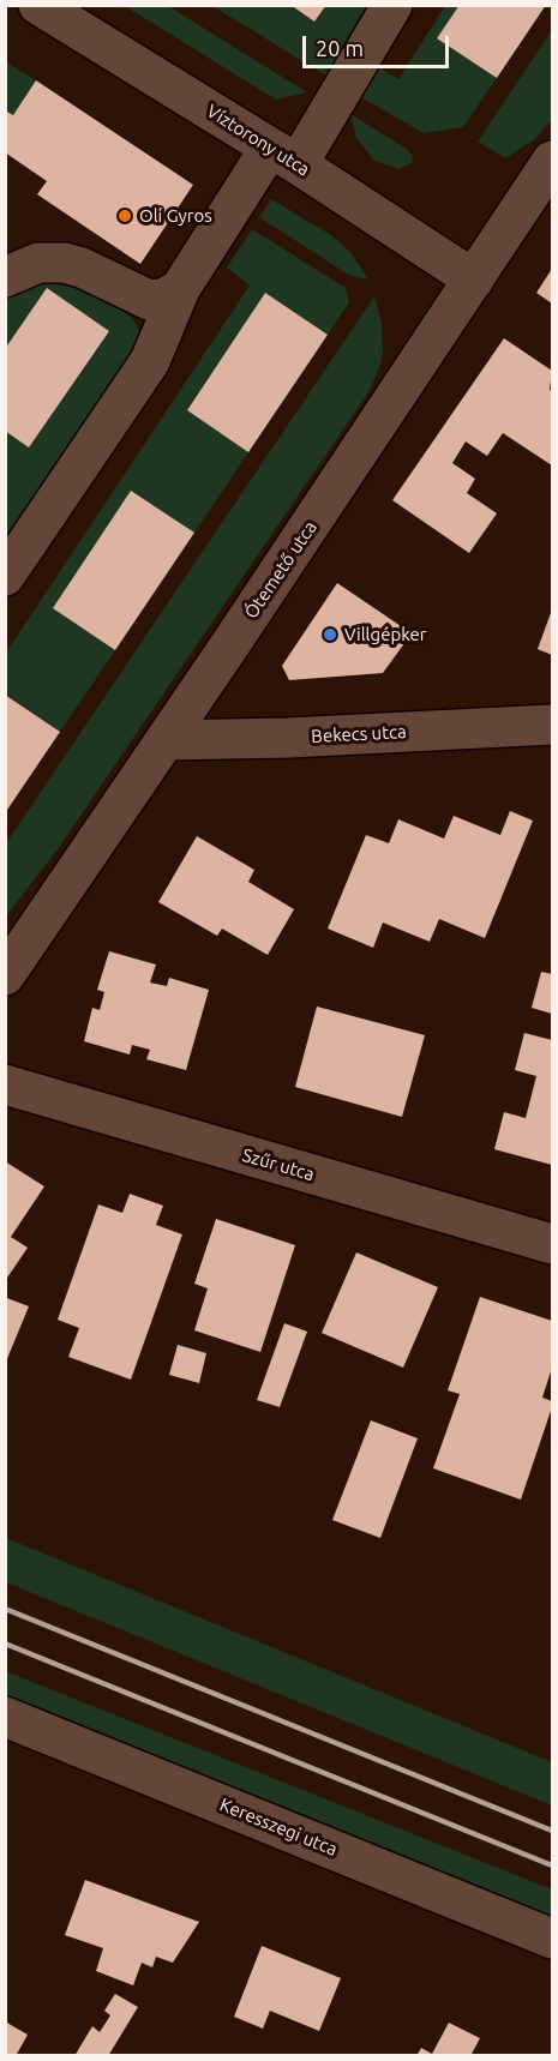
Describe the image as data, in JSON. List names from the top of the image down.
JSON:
{
  "streets": {
    "street": [
      "Víztorony utca",
      "Ótemető utca",
      "Bekecs utca",
      "Szűr utca",
      "Keresszegi utca"
    ]
  },
  "crossings": [
    ["Víztorony utca", "Ótemető utca"],
    ["Ótemető utca", "Bekecs utca"]
  ],
  "places": ["Oli Gyros", "Villgépker"],
  "scale_bar": "20 m"
}
